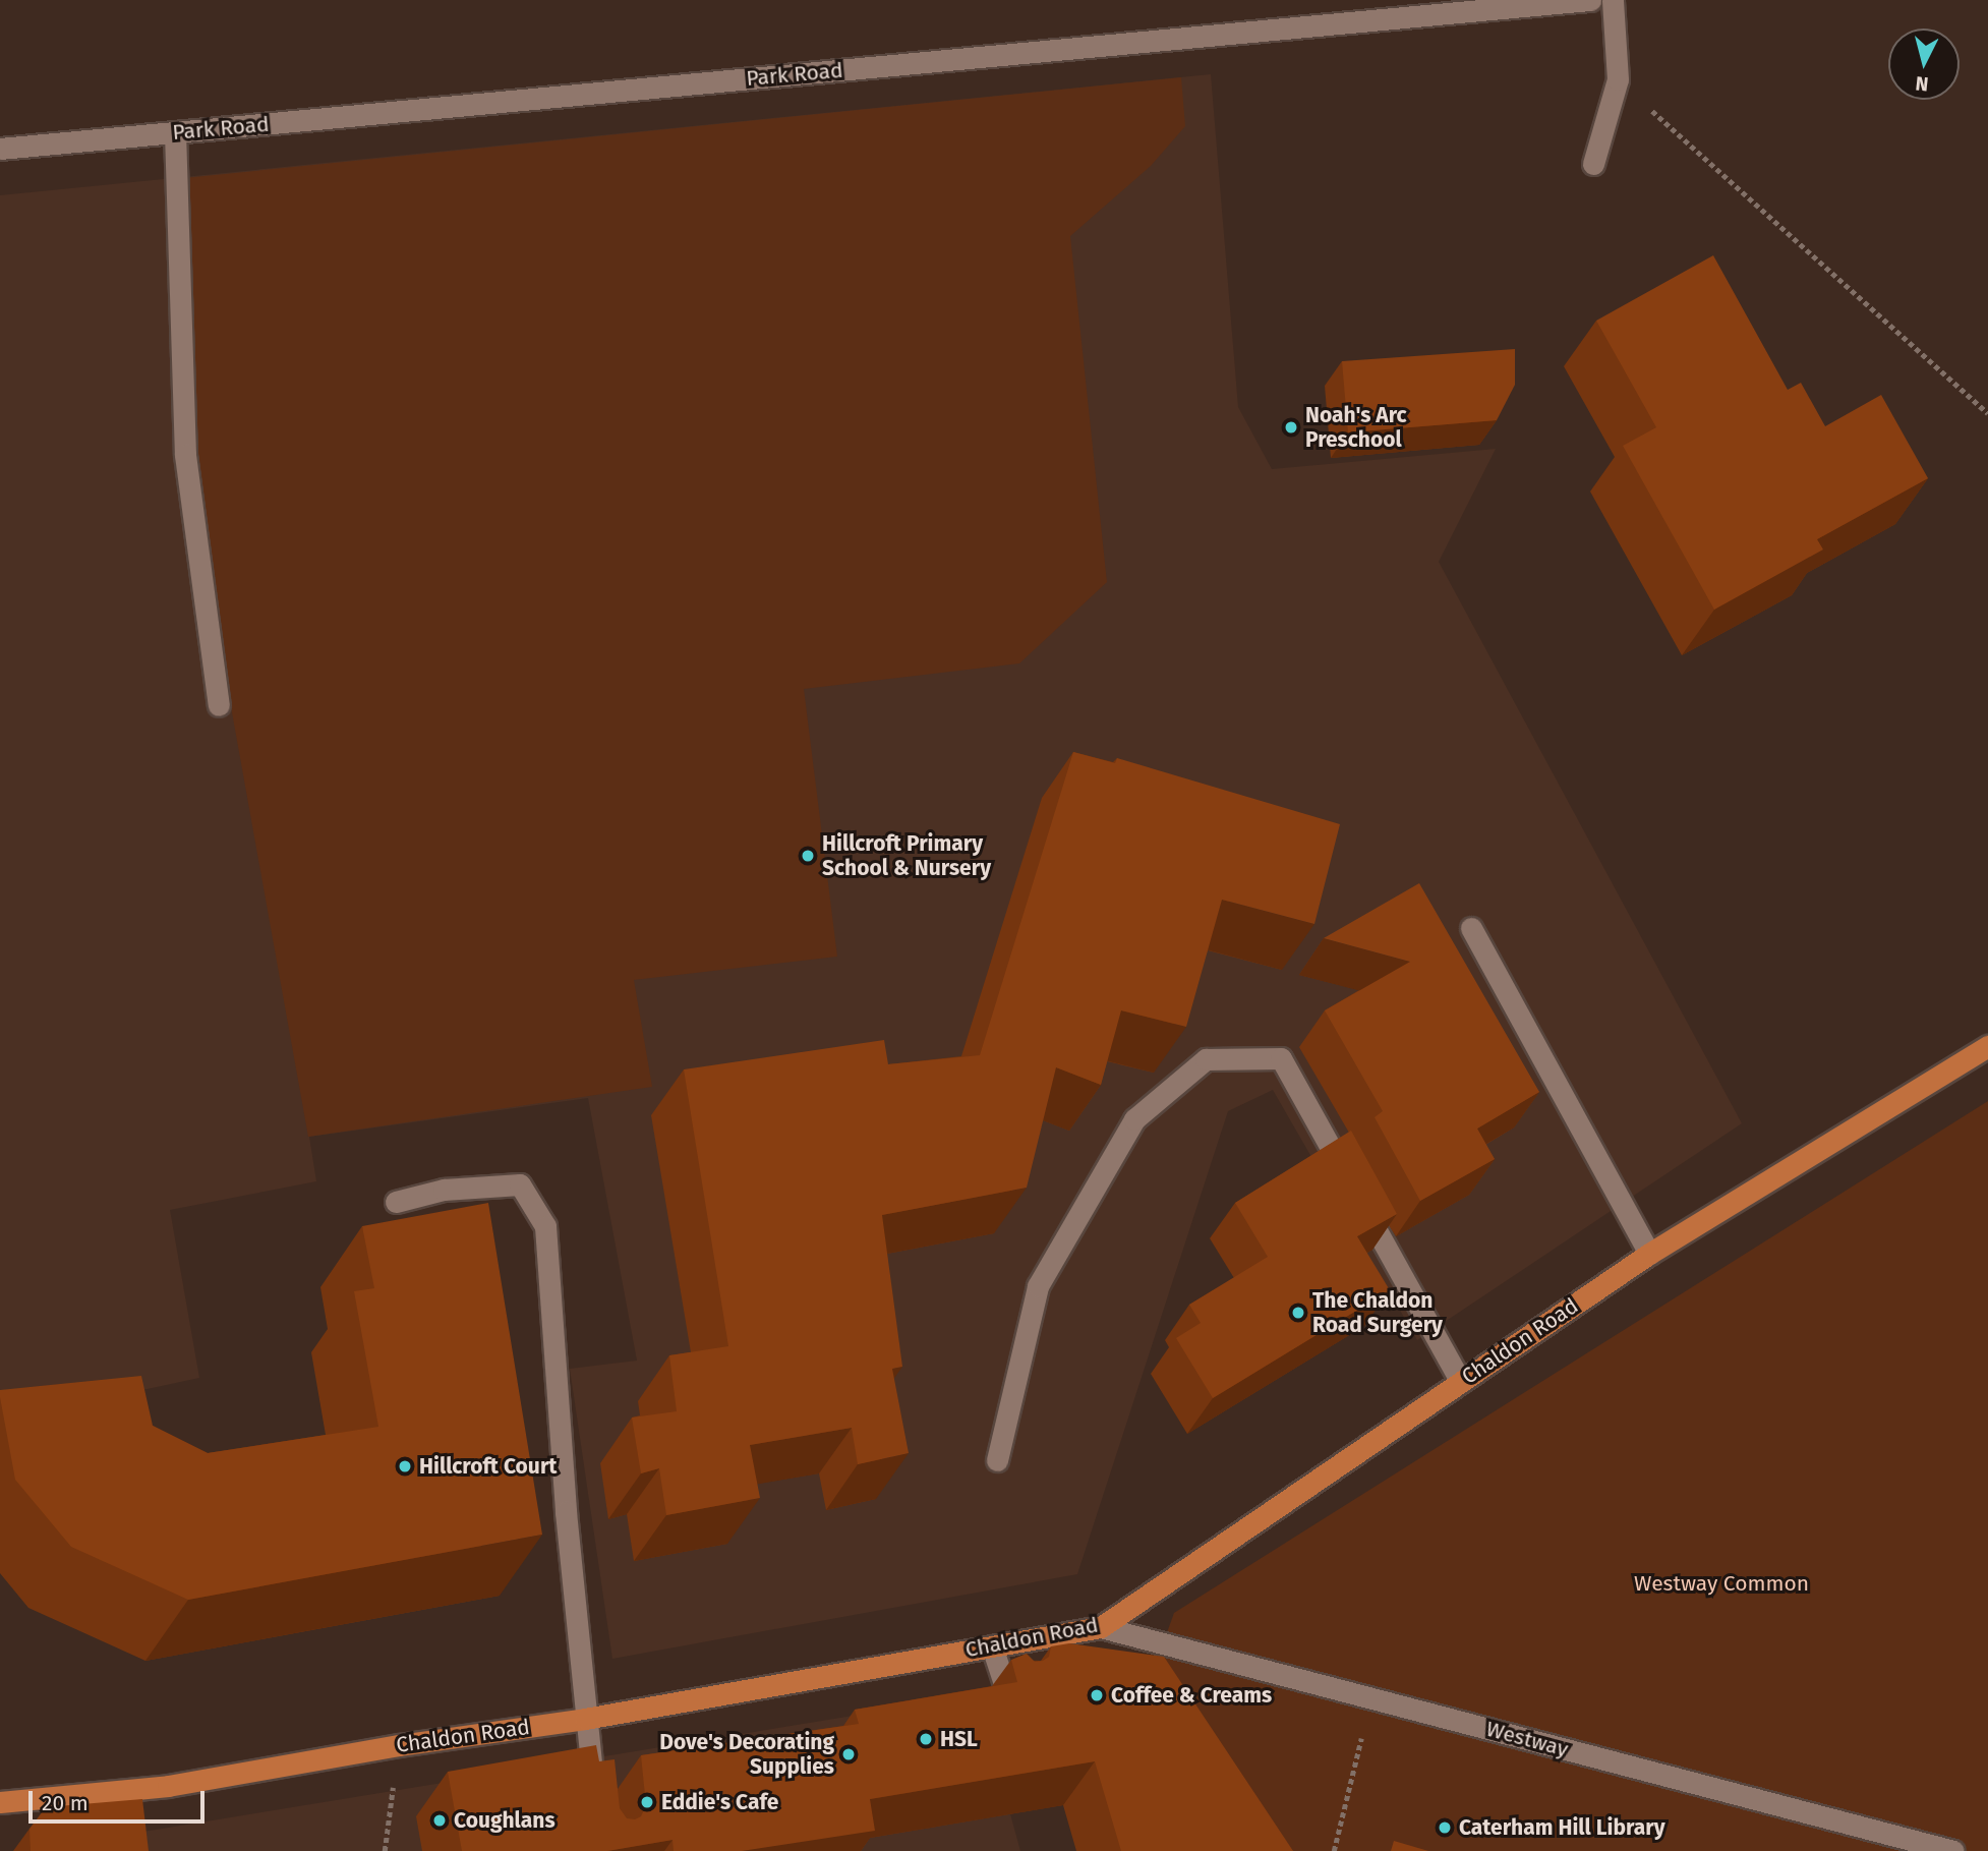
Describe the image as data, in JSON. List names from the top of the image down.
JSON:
{
  "streets": {
    "main road": ["Chaldon Road"],
    "street": ["Park Road", "Westway"]
  },
  "crossings": [
    ["Chaldon Road", "Westway"]
  ],
  "parks": ["Westway Common"],
  "places": [
    "Noah's Arc Preschool",
    "Hillcroft Primary School & Nursery",
    "The Chaldon Road Surgery",
    "Hillcroft Court",
    "Coffee & Creams",
    "HSL",
    "Dove's Decorating Supplies",
    "Eddie's Cafe",
    "Coughlans",
    "Caterham Hill Library"
  ],
  "scale_bar": "20 m",
  "north": "bottom"
}
